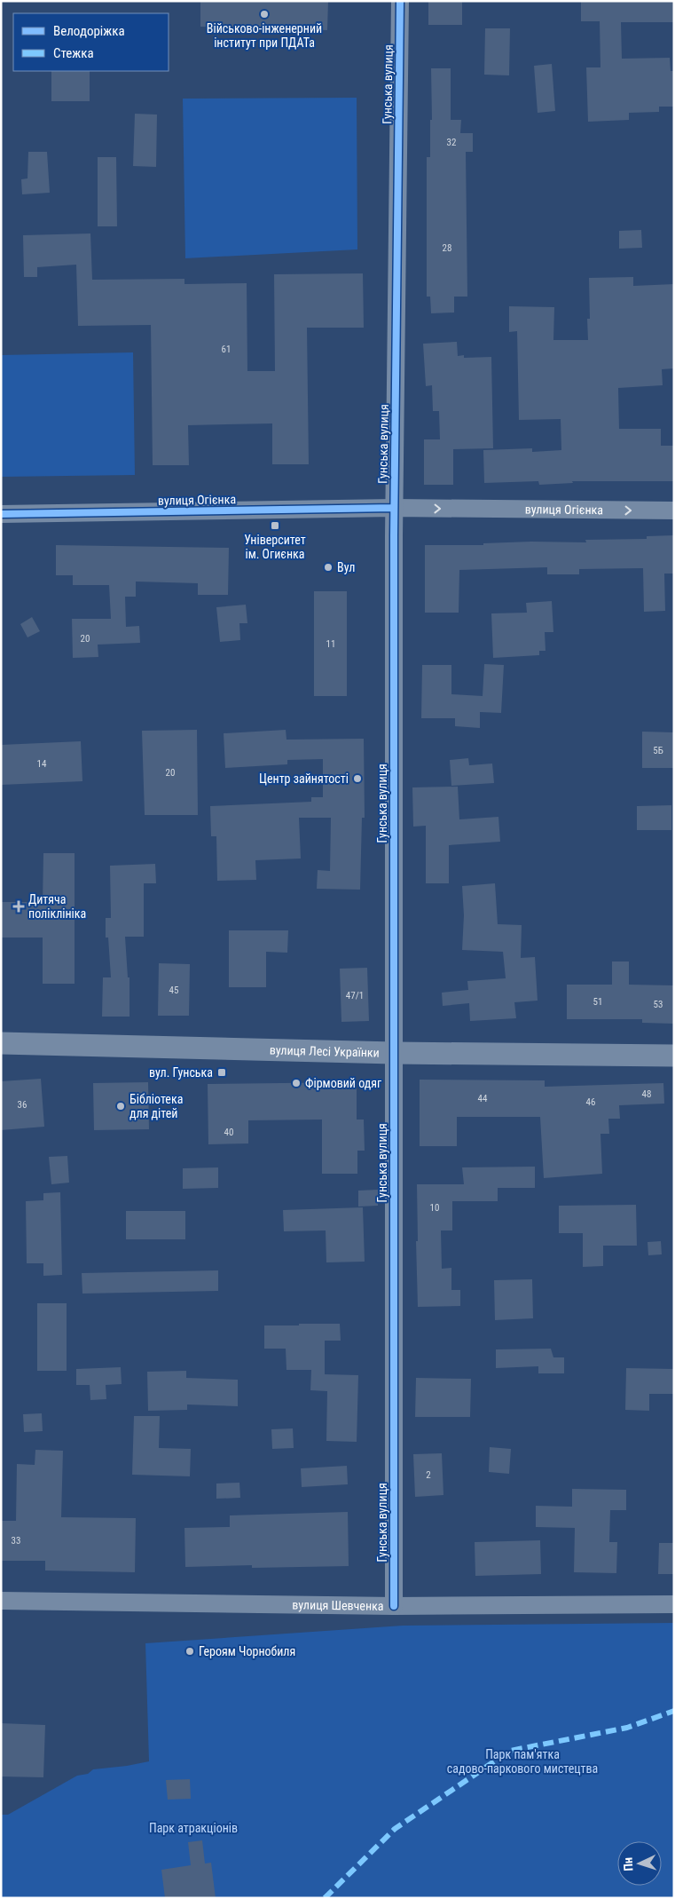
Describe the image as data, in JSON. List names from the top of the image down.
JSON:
{
  "streets": {
    "street": [
      "Гунська вулиця",
      "вулиця Огієнка",
      "вулиця Лесі Українки",
      "вулиця Шевченка"
    ]
  },
  "crossings": [
    ["Гунська вулиця", "вулиця Огієнка"],
    ["Гунська вулиця", "вулиця Лесі Українки"],
    ["Гунська вулиця", "вулиця Шевченка"]
  ],
  "one_way": ["вулиця Огієнка"],
  "parks": ["Парк пам'ятка садово-паркового мистецтва", "Парк атракціонів"],
  "places": {
    "other": [
      "Військово-інженерний інститут при ПДАТа",
      "Вул",
      "Центр зайнятості",
      "Фірмовий одяг",
      "Бібліотека для дітей",
      "Героям Чорнобиля"
    ],
    "transit": ["Університет ім. Огиєнка", "вул. Гунська"],
    "health": ["Дитяча поліклініка"]
  },
  "house_numbers": [
    "32",
    "28",
    "61",
    "20",
    "11",
    "5Б",
    "14",
    "20",
    "45",
    "47/1",
    "51",
    "53",
    "48",
    "44",
    "46",
    "36",
    "40",
    "10",
    "2",
    "33"
  ],
  "legend": ["Велодоріжка", "Стежка"],
  "north": "left"
}
